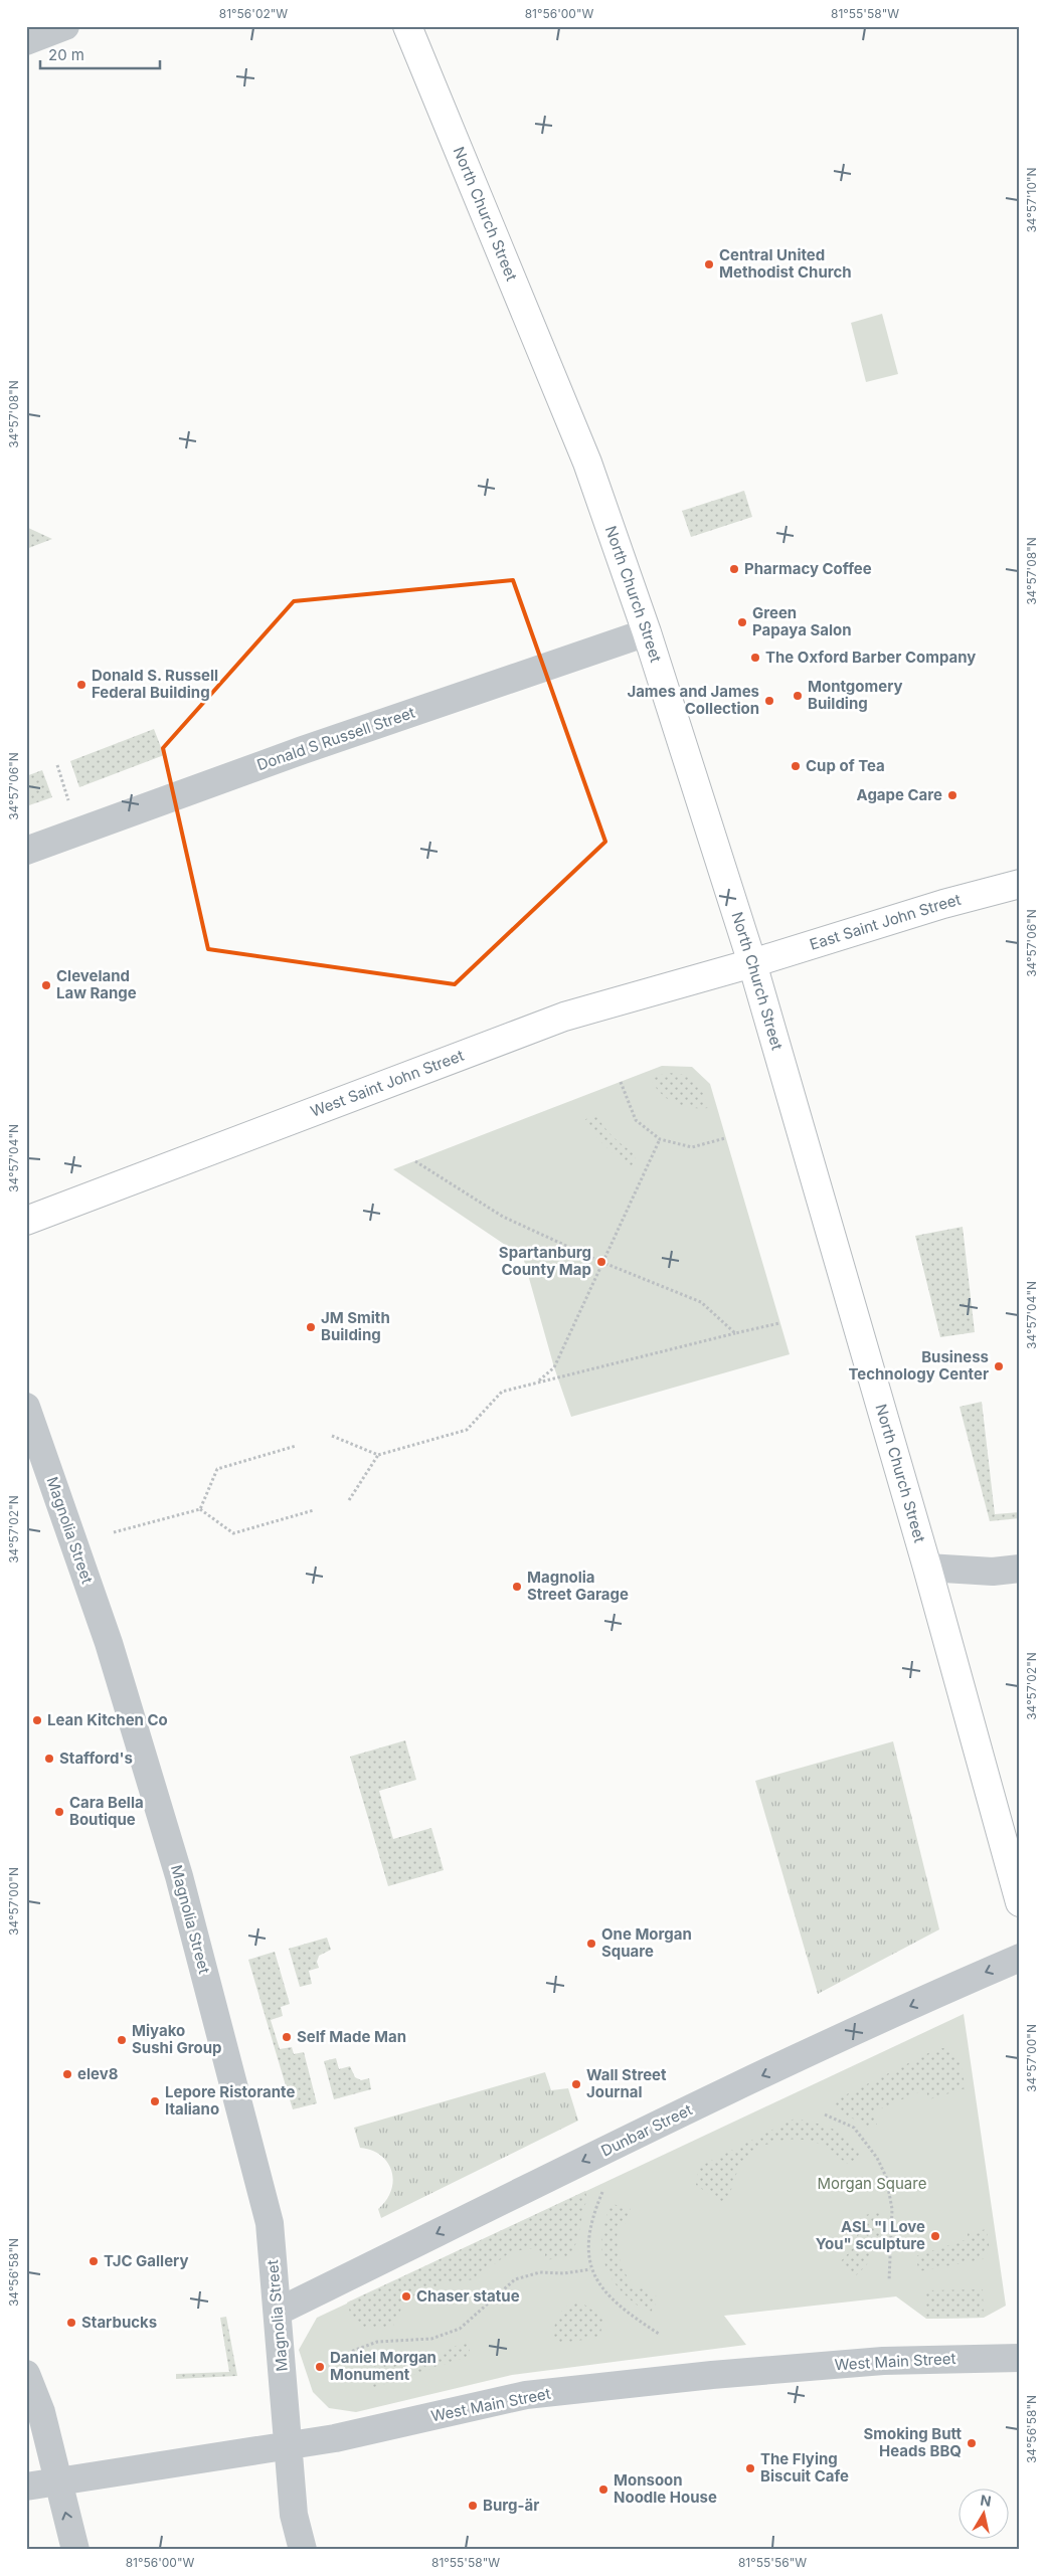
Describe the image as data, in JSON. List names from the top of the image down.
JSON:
{
  "streets": {
    "main road": ["North Church Street", "East Saint John Street", "West Saint John Street"],
    "street": [
      "Donald S Russell Street",
      "Magnolia Street",
      "Dunbar Street",
      "West Main Street"
    ]
  },
  "crossings": [
    ["North Church Street", "Donald S Russell Street"],
    ["North Church Street", "East Saint John Street"],
    ["North Church Street", "West Saint John Street"],
    ["East Saint John Street", "West Saint John Street"],
    ["Magnolia Street", "Dunbar Street"],
    ["Magnolia Street", "West Main Street"]
  ],
  "one_way": ["Dunbar Street"],
  "parks": ["Morgan Square"],
  "places": [
    "Central United Methodist Church",
    "Pharmacy Coffee",
    "Green Papaya Salon",
    "The Oxford Barber Company",
    "Donald S. Russell Federal Building",
    "Montgomery Building",
    "James and James Collection",
    "Cup of Tea",
    "Agape Care",
    "Cleveland Law Range",
    "Spartanburg County Map",
    "JM Smith Building",
    "Business Technology Center",
    "Magnolia Street Garage",
    "Lean Kitchen Co",
    "Stafford's",
    "Cara Bella Boutique",
    "One Morgan Square",
    "Self Made Man",
    "Miyako Sushi Group",
    "elev8",
    "Wall Street Journal",
    "Lepore Ristorante Italiano",
    "ASL \"I Love You\" sculpture",
    "TJC Gallery",
    "Chaser statue",
    "Starbucks",
    "Daniel Morgan Monument",
    "Smoking Butt Heads BBQ",
    "The Flying Biscuit Cafe",
    "Monsoon Noodle House",
    "Burg-är"
  ],
  "scale_bar": "20 m",
  "north": "top",
  "coordinates": [
    "81°56'02\"W",
    "81°56'00\"W",
    "81°55'58\"W",
    "34°57'10\"N",
    "34°57'08\"N",
    "34°57'06\"N",
    "34°57'04\"N",
    "34°57'02\"N",
    "34°57'00\"N",
    "34°56'58\"N",
    "81°55'56\"W"
  ]
}
